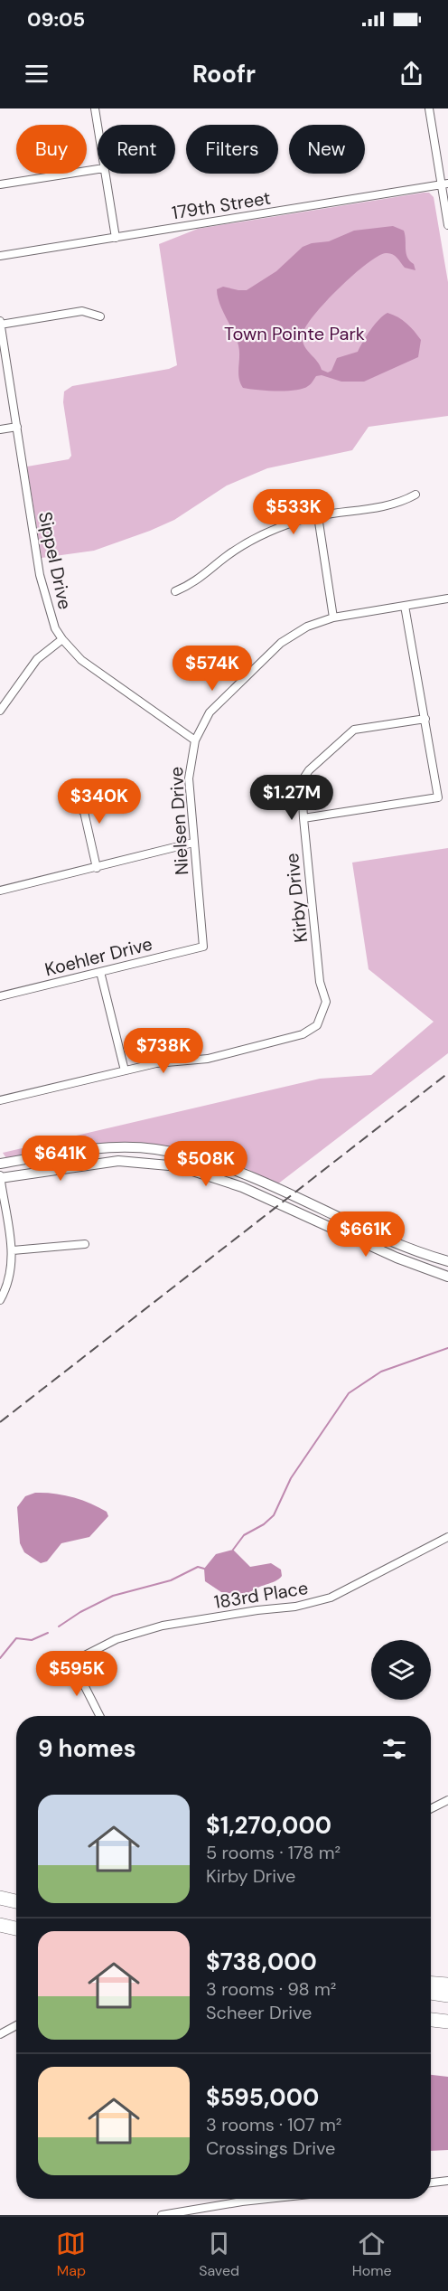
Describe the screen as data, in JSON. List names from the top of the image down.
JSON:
{
  "streets": {
    "street": [
      "179th Street",
      "Sippel Drive",
      "Nielsen Drive",
      "Kirby Drive",
      "Koehler Drive",
      "183rd Place"
    ]
  },
  "crossings": [
    ["Sippel Drive", "Nielsen Drive"],
    ["Nielsen Drive", "Koehler Drive"]
  ],
  "parks": ["Town Pointe Park"],
  "page": {
    "status": "09:05",
    "header": "Roofr",
    "chip": [
      "Buy",
      "Rent",
      "Filters",
      "New"
    ],
    "price": [
      "$533K",
      "$574K",
      "$1.27M",
      "$340K",
      "$738K",
      "$641K",
      "$508K",
      "$661K",
      "$595K"
    ],
    "heading": "9 homes",
    "list": [
      {
        "name": "$1,270,000",
        "note": "5 rooms · 178 m² · Kirby Drive"
      },
      {
        "name": "$738,000",
        "note": "3 rooms · 98 m² · Scheer Drive"
      },
      {
        "name": "$595,000",
        "note": "3 rooms · 107 m² · Crossings Drive"
      }
    ],
    "tabs": ["Map", "Saved", "Home"]
  }
}
